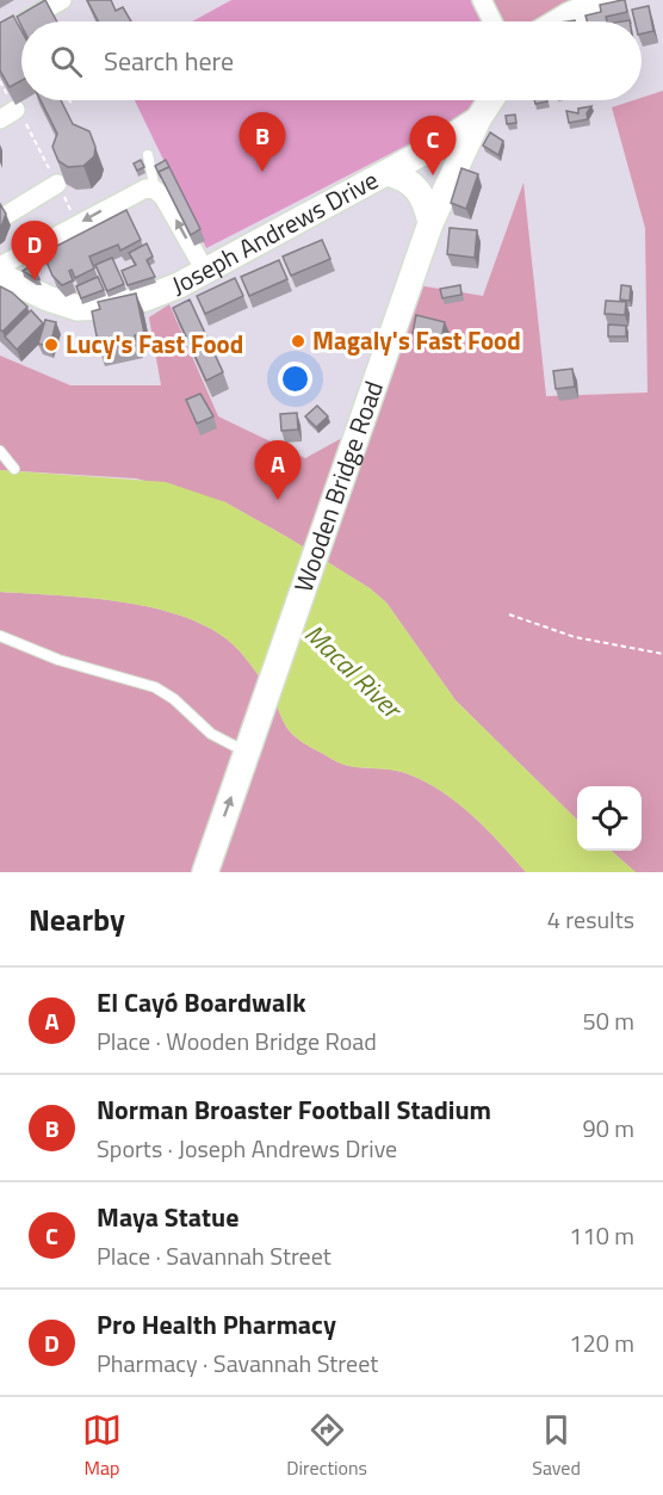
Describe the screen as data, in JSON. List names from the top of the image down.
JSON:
{
  "streets": {
    "main road": ["Joseph Andrews Drive", "Wooden Bridge Road"]
  },
  "crossings": [
    ["Joseph Andrews Drive", "Wooden Bridge Road"]
  ],
  "water": ["Macal River"],
  "places": ["Magaly's Fast Food", "Lucy's Fast Food"],
  "page": {
    "search": "Search here",
    "pins": [
      "B",
      "C",
      "D",
      "A"
    ],
    "heading": ["Nearby", "4 results"],
    "list": [
      {
        "mark": "A",
        "name": "El Cayó Boardwalk",
        "note": "Place · Wooden Bridge Road",
        "value": "50 m"
      },
      {
        "mark": "B",
        "name": "Norman Broaster Football Stadium",
        "note": "Sports · Joseph Andrews Drive",
        "value": "90 m"
      },
      {
        "mark": "C",
        "name": "Maya Statue",
        "note": "Place · Savannah Street",
        "value": "110 m"
      },
      {
        "mark": "D",
        "name": "Pro Health Pharmacy",
        "note": "Pharmacy · Savannah Street",
        "value": "120 m"
      }
    ],
    "nav": ["Map", "Directions", "Saved"]
  }
}
